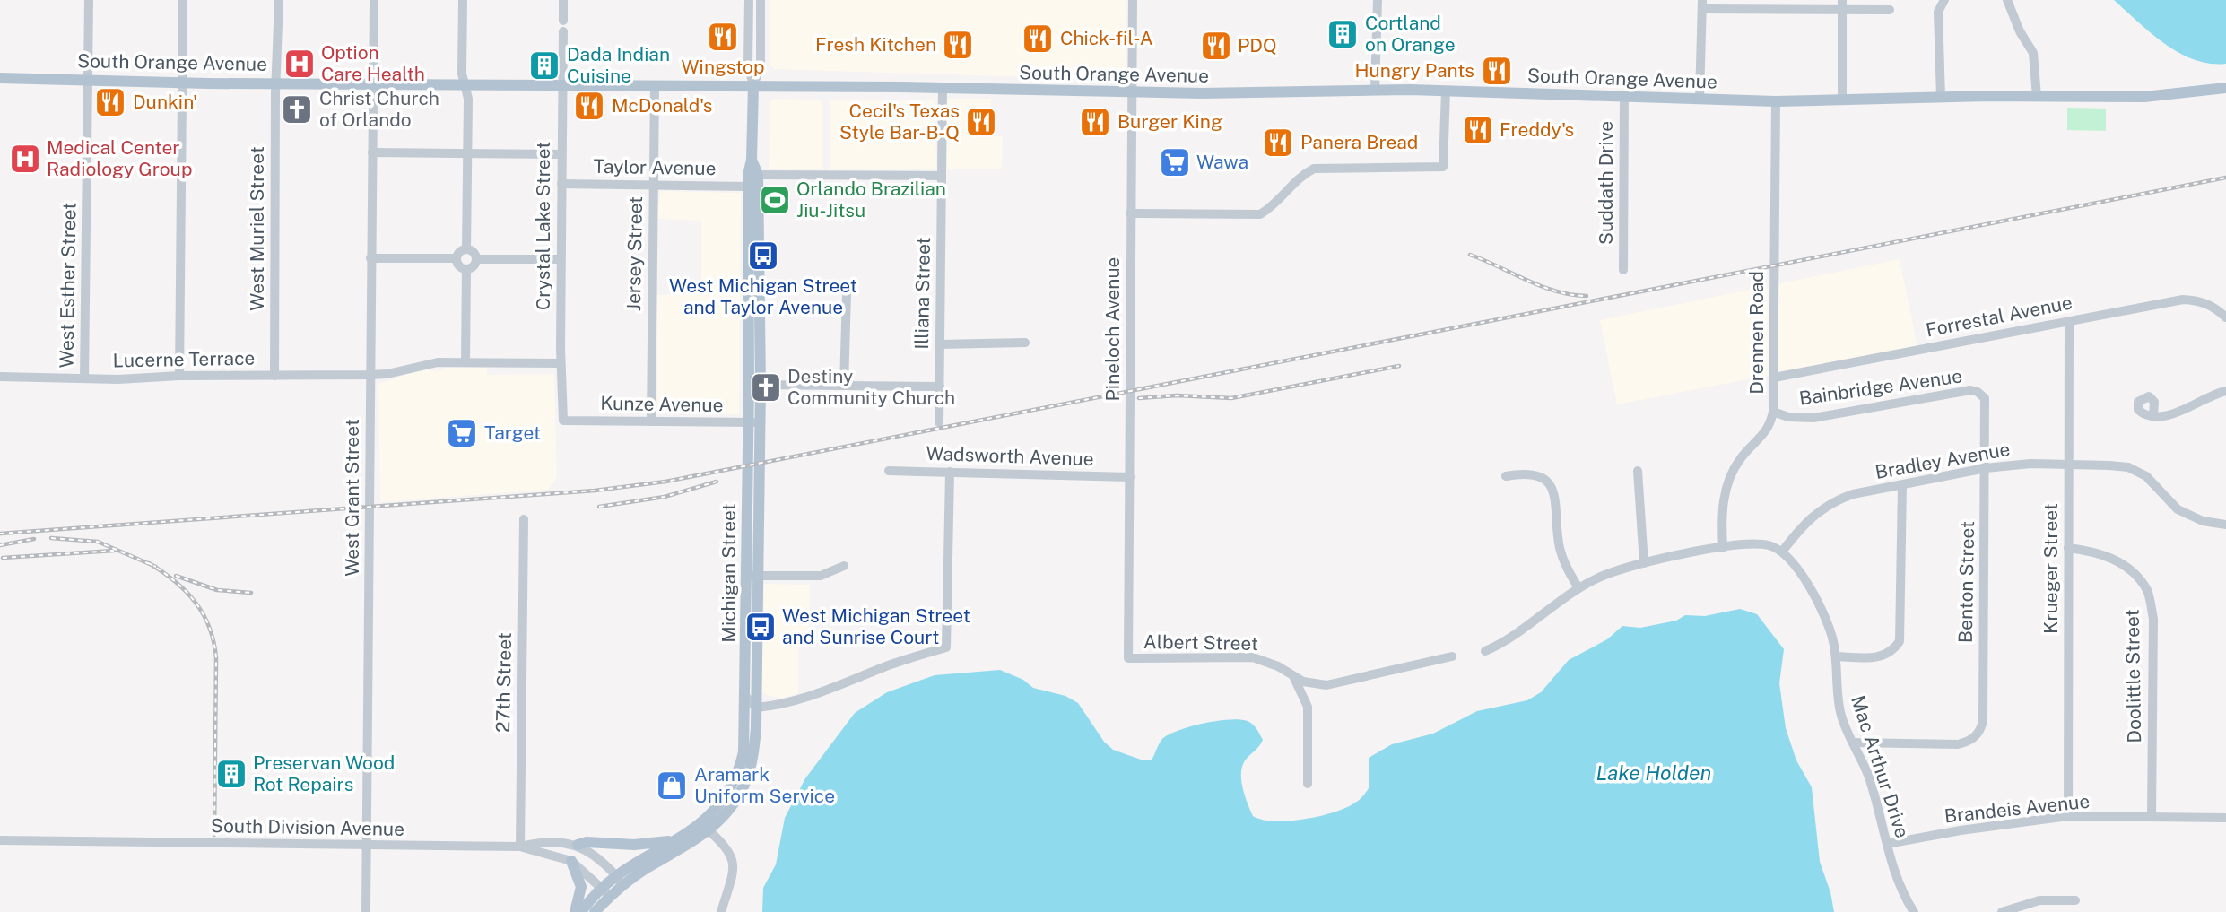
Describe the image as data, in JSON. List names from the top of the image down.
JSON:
{
  "streets": {
    "main road": ["South Orange Avenue", "Michigan Street"],
    "street": [
      "Taylor Avenue",
      "Suddath Drive",
      "Crystal Lake Street",
      "West Muriel Street",
      "Jersey Street",
      "West Esther Street",
      "Illiana Street",
      "Forrestal Avenue",
      "Pineloch Avenue",
      "Drennen Road",
      "Lucerne Terrace",
      "Bainbridge Avenue",
      "Kunze Avenue",
      "Wadsworth Avenue",
      "Bradley Avenue",
      "West Grant Street",
      "Krueger Street",
      "Benton Street",
      "Albert Street",
      "Doolittle Street",
      "27th Street",
      "Mac Arthur Drive",
      "Brandeis Avenue",
      "South Division Avenue"
    ]
  },
  "crossings": [
    ["South Orange Avenue", "Suddath Drive"],
    ["South Orange Avenue", "Crystal Lake Street"],
    ["South Orange Avenue", "West Muriel Street"],
    ["South Orange Avenue", "Jersey Street"],
    ["South Orange Avenue", "West Esther Street"],
    ["South Orange Avenue", "Illiana Street"],
    ["South Orange Avenue", "Pineloch Avenue"],
    ["South Orange Avenue", "Drennen Road"],
    ["South Orange Avenue", "West Grant Street"],
    ["South Orange Avenue", "Michigan Street"],
    ["Taylor Avenue", "Crystal Lake Street"],
    ["Taylor Avenue", "Jersey Street"],
    ["Taylor Avenue", "Michigan Street"],
    ["Crystal Lake Street", "Lucerne Terrace"],
    ["Crystal Lake Street", "Kunze Avenue"],
    ["West Muriel Street", "Lucerne Terrace"],
    ["Jersey Street", "Kunze Avenue"],
    ["West Esther Street", "Lucerne Terrace"],
    ["Forrestal Avenue", "Drennen Road"],
    ["Forrestal Avenue", "Krueger Street"],
    ["Pineloch Avenue", "Wadsworth Avenue"],
    ["Pineloch Avenue", "Albert Street"],
    ["Drennen Road", "Bainbridge Avenue"],
    ["Lucerne Terrace", "West Grant Street"],
    ["Bainbridge Avenue", "Benton Street"],
    ["Kunze Avenue", "Michigan Street"],
    ["Bradley Avenue", "Krueger Street"],
    ["Bradley Avenue", "Benton Street"],
    ["Bradley Avenue", "Mac Arthur Drive"],
    ["West Grant Street", "South Division Avenue"],
    ["Krueger Street", "Doolittle Street"],
    ["Krueger Street", "Brandeis Avenue"],
    ["Michigan Street", "South Division Avenue"],
    ["Benton Street", "Mac Arthur Drive"],
    ["Doolittle Street", "Brandeis Avenue"],
    ["27th Street", "South Division Avenue"],
    ["Mac Arthur Drive", "Brandeis Avenue"]
  ],
  "water": ["Lake Holden"],
  "places": {
    "building": ["Cortland on Orange", "Dada Indian Cuisine", "Preservan Wood Rot Repairs"],
    "restaurant": [
      "Wingstop",
      "Chick-fil-A",
      "Fresh Kitchen",
      "PDQ",
      "Hungry Pants",
      "Dunkin'",
      "McDonald's",
      "Cecil's Texas Style Bar-B-Q",
      "Burger King",
      "Freddy's",
      "Panera Bread"
    ],
    "hospital": ["Option Care Health", "Medical Center Radiology Group"],
    "church": ["Christ Church of Orlando", "Destiny Community Church"],
    "supermarket": ["Wawa", "Target"],
    "sports": ["Orlando Brazilian Jiu-Jitsu"],
    "bus stop": ["West Michigan Street and Taylor Avenue", "West Michigan Street and Sunrise Court"],
    "shop": ["Aramark Uniform Service"]
  }
}
